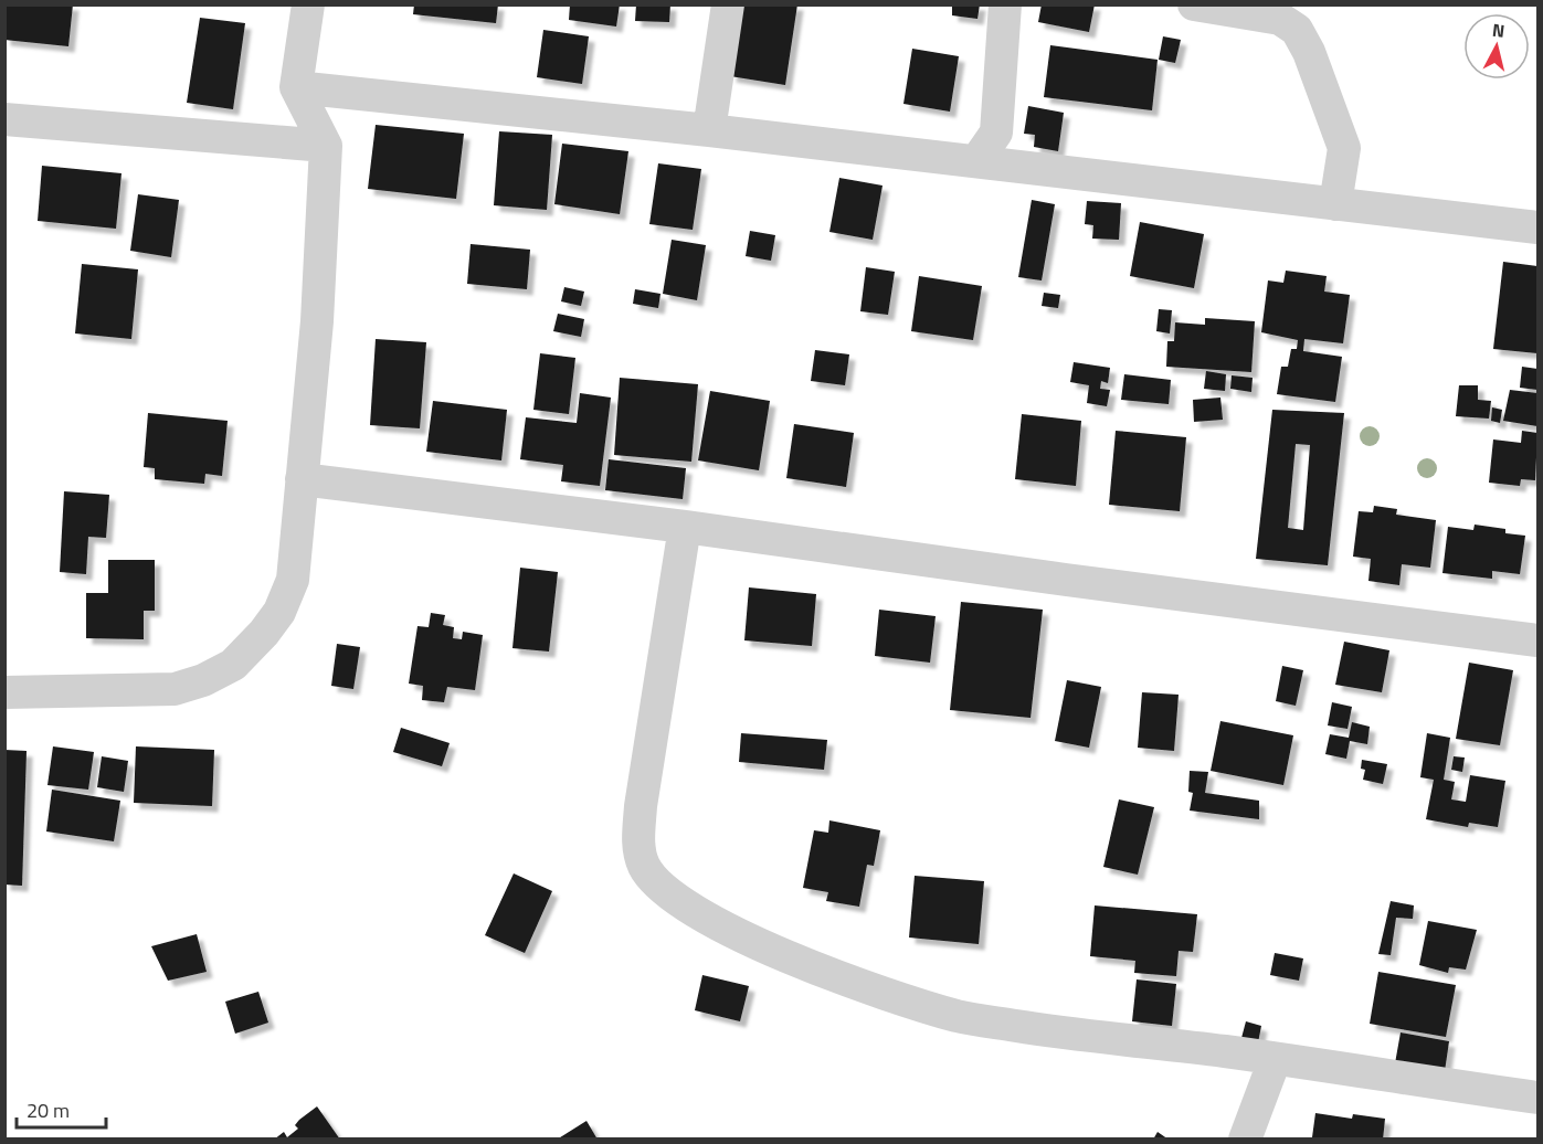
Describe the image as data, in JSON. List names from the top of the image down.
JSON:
{
  "scale_bar": "20 m",
  "north": "top"
}
